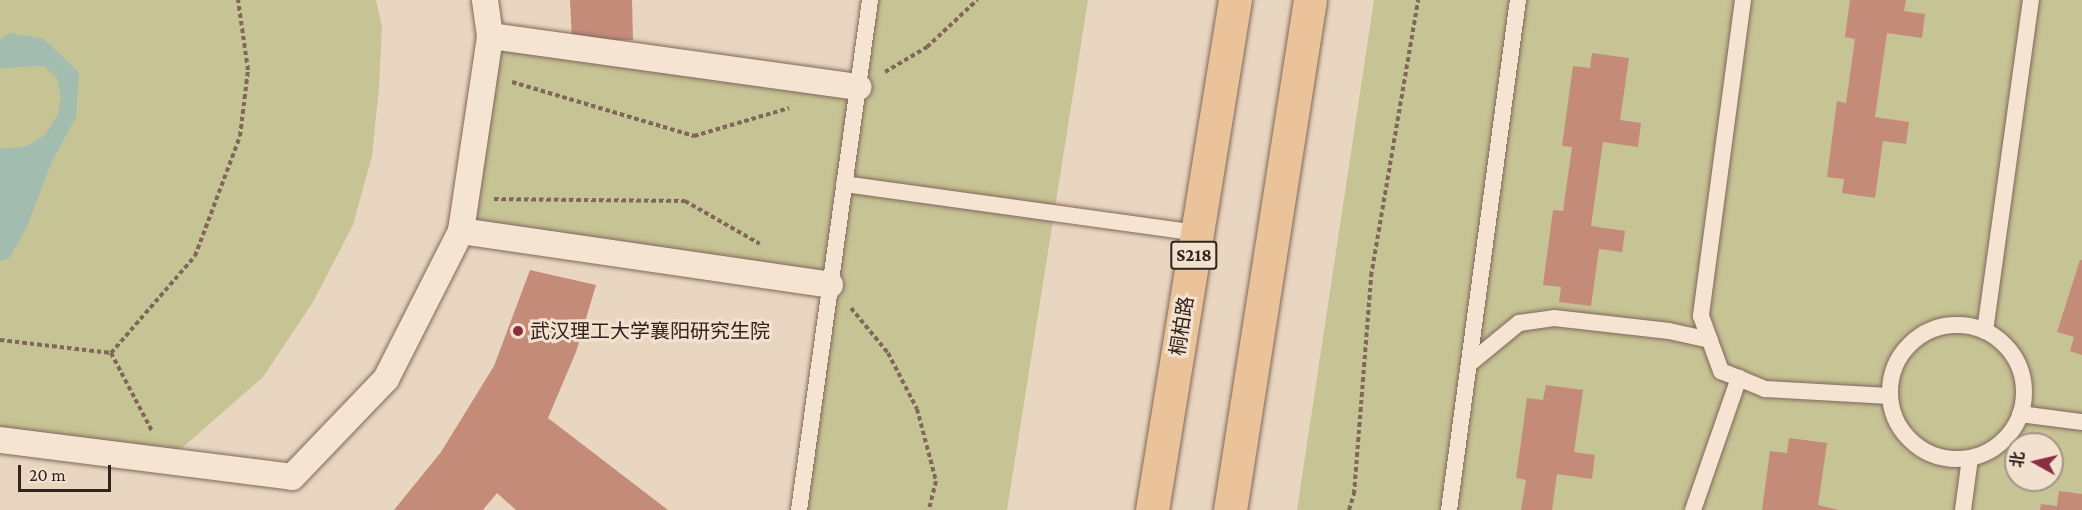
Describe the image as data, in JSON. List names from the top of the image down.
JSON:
{
  "streets": {
    "main road": ["S218", "桐柏路"]
  },
  "places": ["武汉理工大学襄阳研究生院"],
  "scale_bar": "20 m",
  "north": "left"
}
